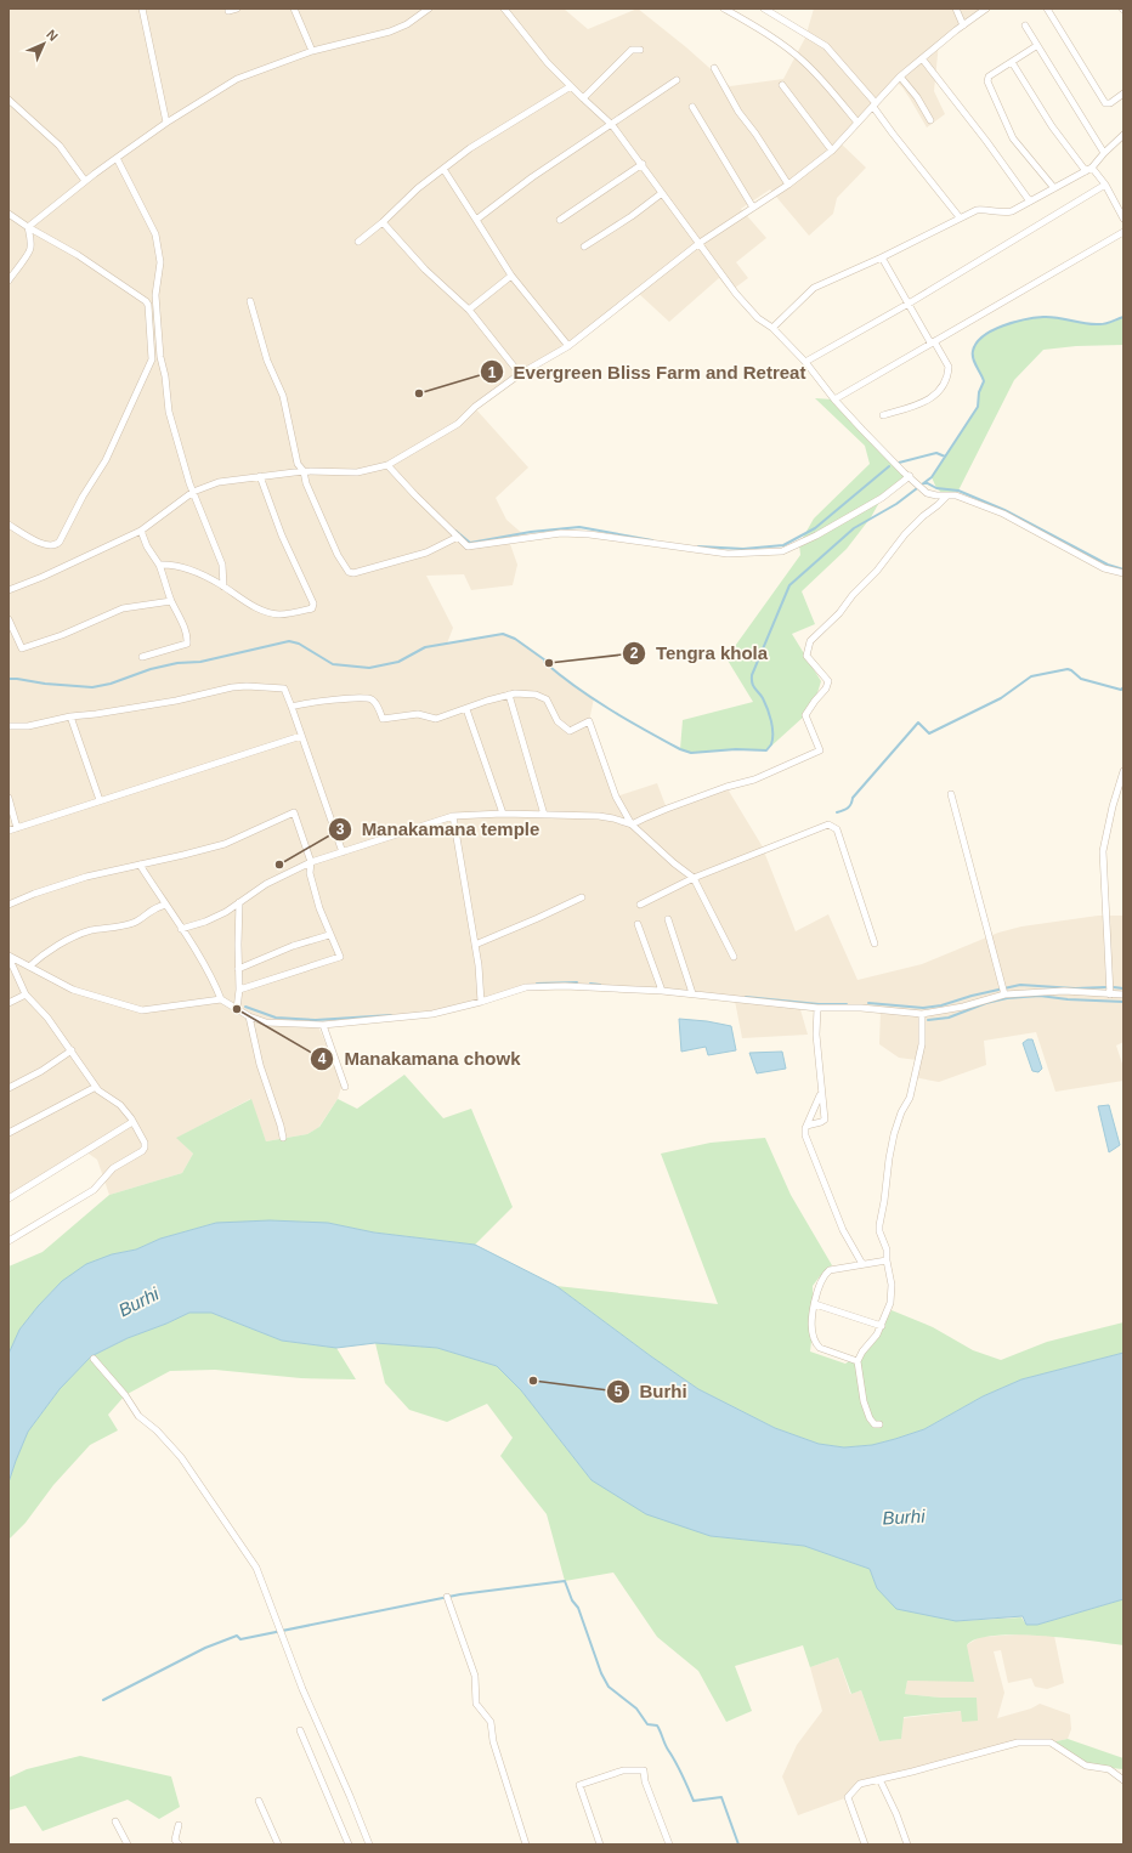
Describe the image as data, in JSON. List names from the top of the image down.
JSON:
{
  "water": ["Burhi"],
  "places": [
    "Evergreen Bliss Farm and Retreat",
    "Tengra khola",
    "Manakamana temple",
    "Manakamana chowk",
    "Burhi"
  ],
  "north": "top right"
}
